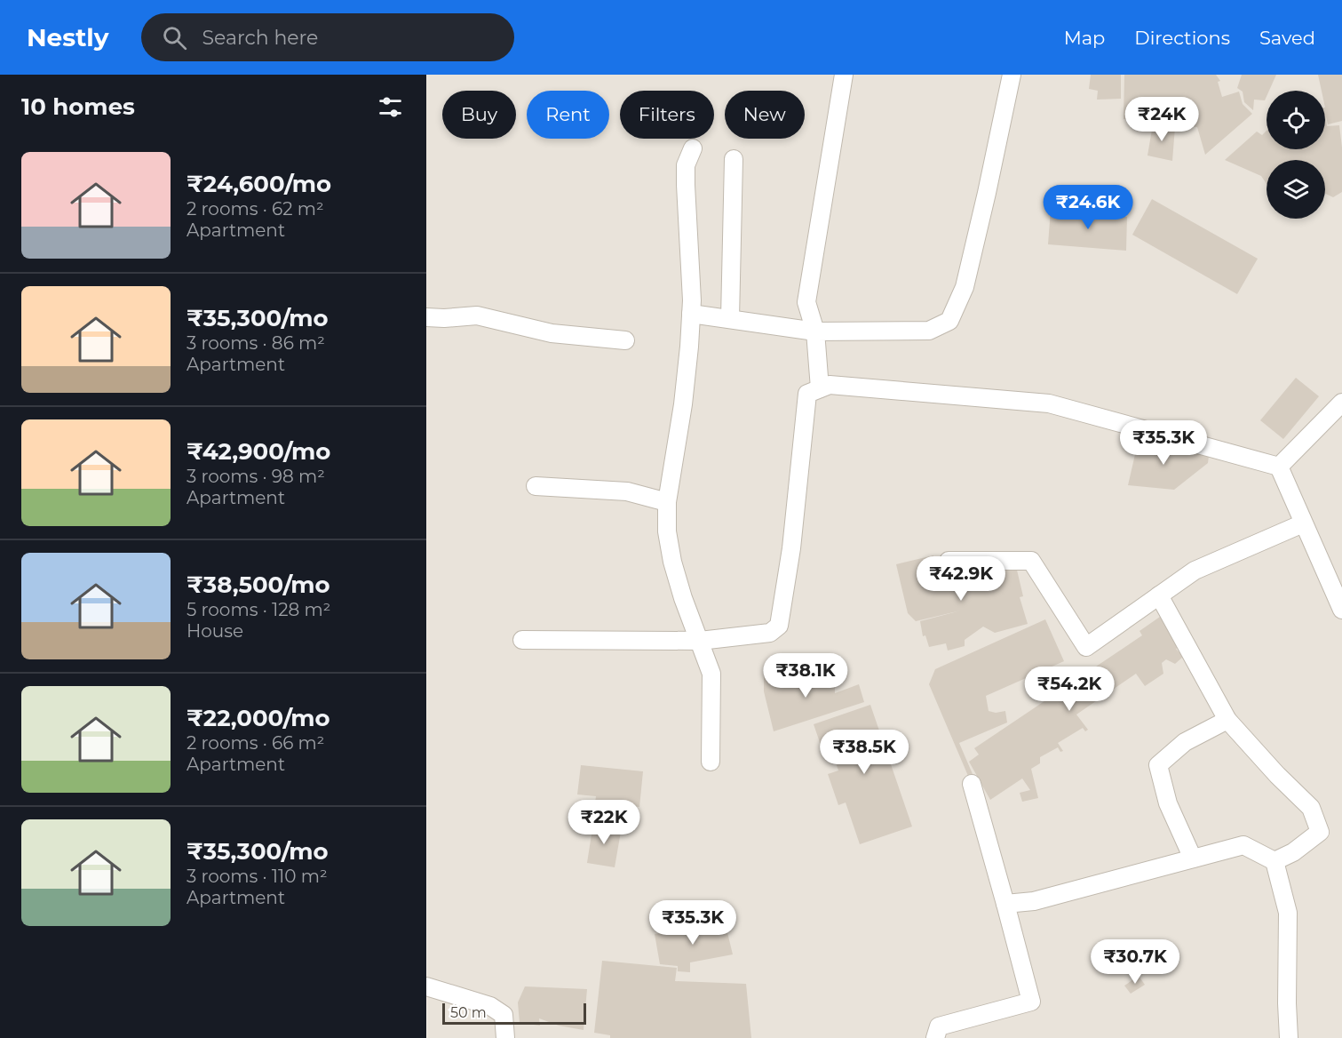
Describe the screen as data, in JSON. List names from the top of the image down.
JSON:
{
  "scale_bar": "50 m",
  "page": {
    "header": "Nestly",
    "search": "Search here",
    "nav": ["Map", "Directions", "Saved"],
    "heading": "10 homes",
    "chip": [
      "Buy",
      "Rent",
      "Filters",
      "New"
    ],
    "price": [
      "₹24K",
      "₹24.6K",
      "₹35.3K",
      "₹42.9K",
      "₹38.1K",
      "₹54.2K",
      "₹38.5K",
      "₹22K",
      "₹35.3K",
      "₹30.7K"
    ],
    "list": [
      {
        "name": "₹24,600/mo",
        "note": "2 rooms · 62 m² · Apartment"
      },
      {
        "name": "₹35,300/mo",
        "note": "3 rooms · 86 m² · Apartment"
      },
      {
        "name": "₹42,900/mo",
        "note": "3 rooms · 98 m² · Apartment"
      },
      {
        "name": "₹38,500/mo",
        "note": "5 rooms · 128 m² · House"
      },
      {
        "name": "₹22,000/mo",
        "note": "2 rooms · 66 m² · Apartment"
      },
      {
        "name": "₹35,300/mo",
        "note": "3 rooms · 110 m² · Apartment"
      }
    ],
    "scale": "50 m"
  }
}
